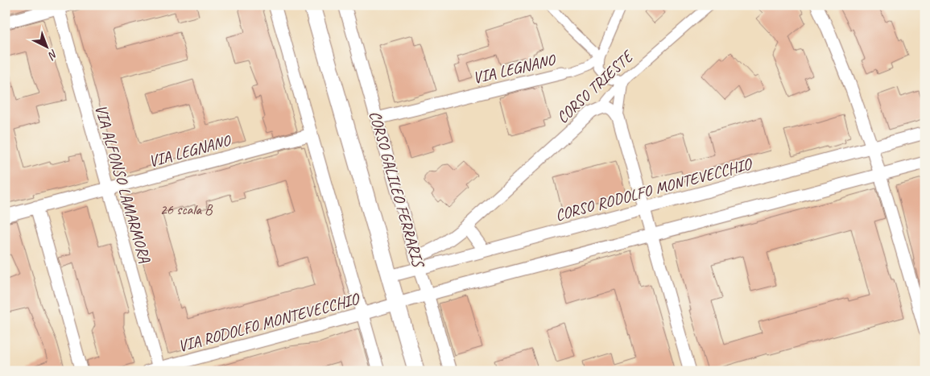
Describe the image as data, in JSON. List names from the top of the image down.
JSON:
{
  "streets": {
    "main road": ["CORSO GALILEO FERRARIS"],
    "street": [
      "VIA LEGNANO",
      "CORSO TRIESTE",
      "VIA ALFONSO LAMARMORA",
      "CORSO RODOLFO MONTEVECCHIO",
      "VIA RODOLFO MONTEVECCHIO"
    ]
  },
  "crossings": [
    ["VIA LEGNANO", "VIA ALFONSO LAMARMORA"],
    ["VIA LEGNANO", "CORSO GALILEO FERRARIS"],
    ["CORSO TRIESTE", "CORSO GALILEO FERRARIS"],
    ["VIA ALFONSO LAMARMORA", "VIA RODOLFO MONTEVECCHIO"],
    ["CORSO GALILEO FERRARIS", "CORSO RODOLFO MONTEVECCHIO"],
    ["CORSO GALILEO FERRARIS", "VIA RODOLFO MONTEVECCHIO"]
  ],
  "house_numbers": ["26 scala B"],
  "north": "bottom right"
}
